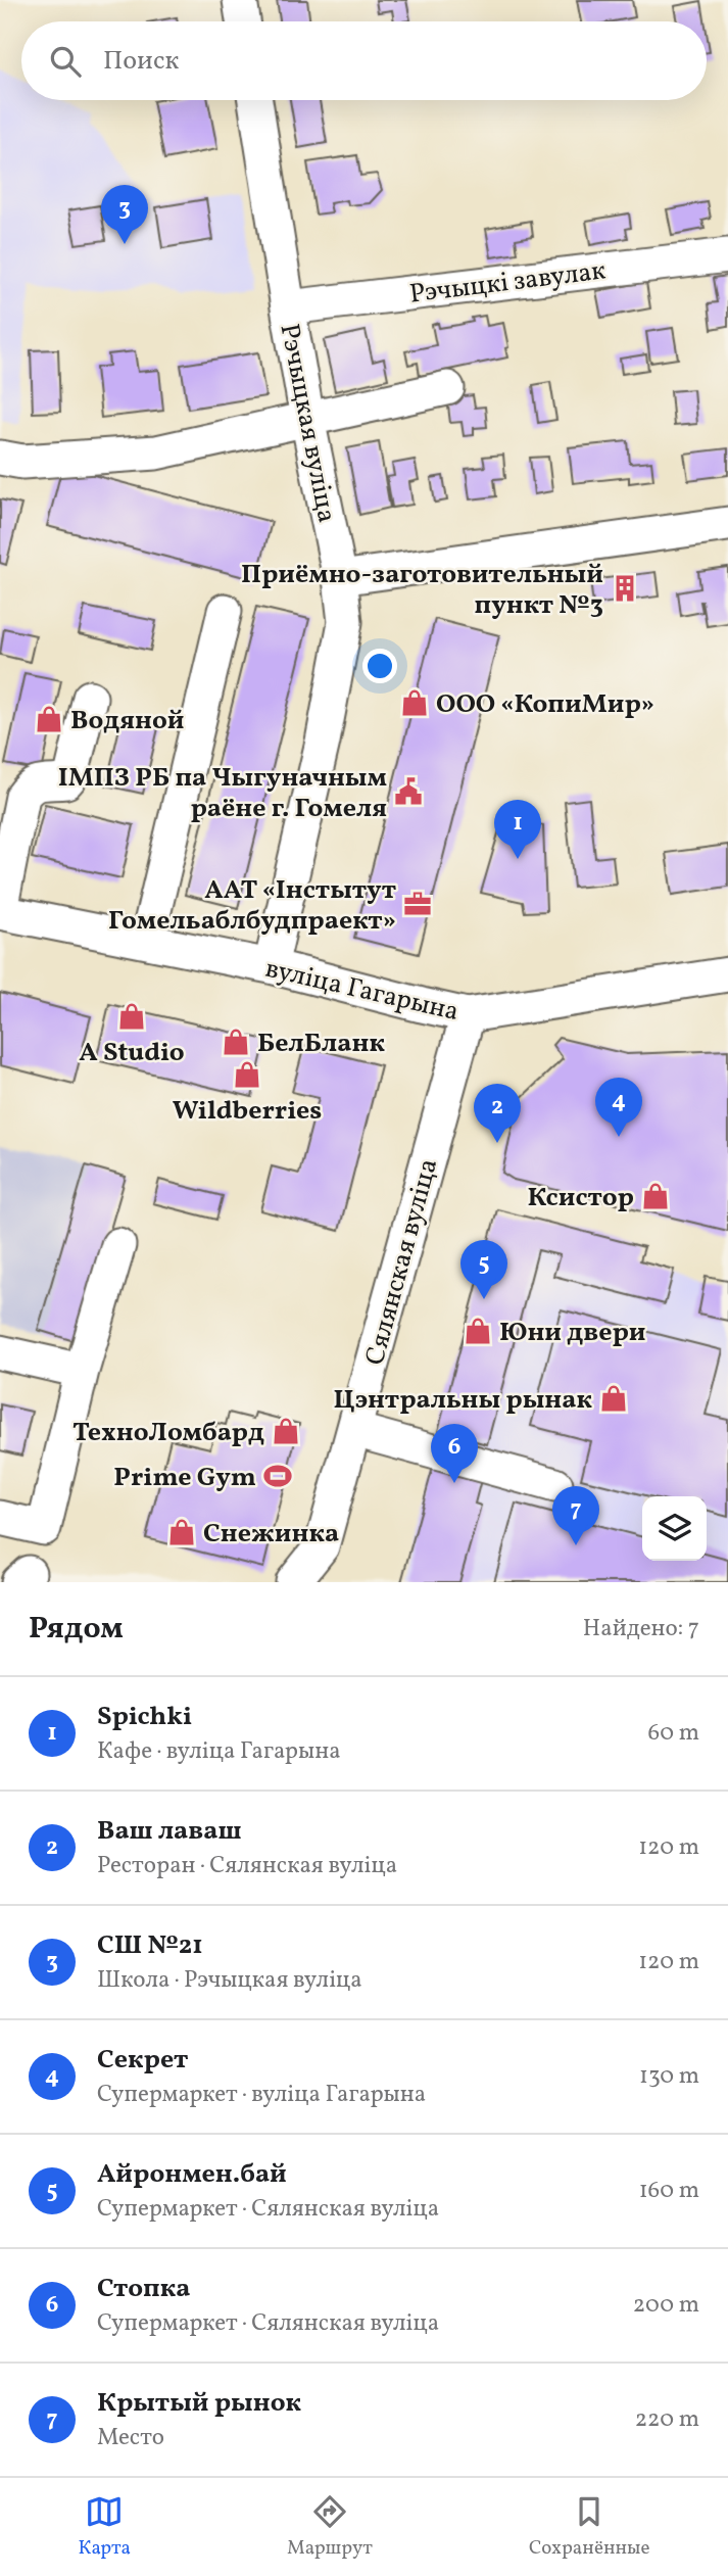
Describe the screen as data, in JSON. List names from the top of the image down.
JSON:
{
  "streets": {
    "street": [
      "Рэчыцкі завулак",
      "Рэчыцкая вуліца",
      "вуліца Гагарына",
      "Сялянская вуліца"
    ]
  },
  "crossings": [
    ["Рэчыцкі завулак", "Рэчыцкая вуліца"],
    ["Рэчыцкая вуліца", "вуліца Гагарына"],
    ["вуліца Гагарына", "Сялянская вуліца"]
  ],
  "places": {
    "building": ["Приёмно-заготовительный пункт №3"],
    "shop": [
      "ООО «КопиМир»",
      "Водяной",
      "A Studio",
      "БелБланк",
      "Wildberries",
      "Ксистор",
      "Юни двери",
      "Цэнтральны рынак",
      "ТехноЛомбард",
      "Снежинка"
    ],
    "public building": ["ІМПЗ РБ па Чыгуначным раёне г. Гомеля"],
    "office": ["ААТ «Інстытут Гомельаблбудпраект»"],
    "sports": ["Prime Gym"]
  },
  "page": {
    "search": "Поиск",
    "pins": [
      "3",
      "1",
      "4",
      "2",
      "5",
      "6",
      "7"
    ],
    "heading": ["Рядом", "Найдено: 7"],
    "list": [
      {
        "mark": "1",
        "name": "Spichki",
        "note": "Кафе · вуліца Гагарына",
        "value": "60 m"
      },
      {
        "mark": "2",
        "name": "Ваш лаваш",
        "note": "Ресторан · Сялянская вуліца",
        "value": "120 m"
      },
      {
        "mark": "3",
        "name": "СШ №21",
        "note": "Школа · Рэчыцкая вуліца",
        "value": "120 m"
      },
      {
        "mark": "4",
        "name": "Секрет",
        "note": "Супермаркет · вуліца Гагарына",
        "value": "130 m"
      },
      {
        "mark": "5",
        "name": "Айронмен.бай",
        "note": "Супермаркет · Сялянская вуліца",
        "value": "160 m"
      },
      {
        "mark": "6",
        "name": "Стопка",
        "note": "Супермаркет · Сялянская вуліца",
        "value": "200 m"
      },
      {
        "mark": "7",
        "name": "Крытый рынок",
        "note": "Место",
        "value": "220 m"
      }
    ],
    "nav": ["Карта", "Маршрут", "Сохранённые"]
  }
}
